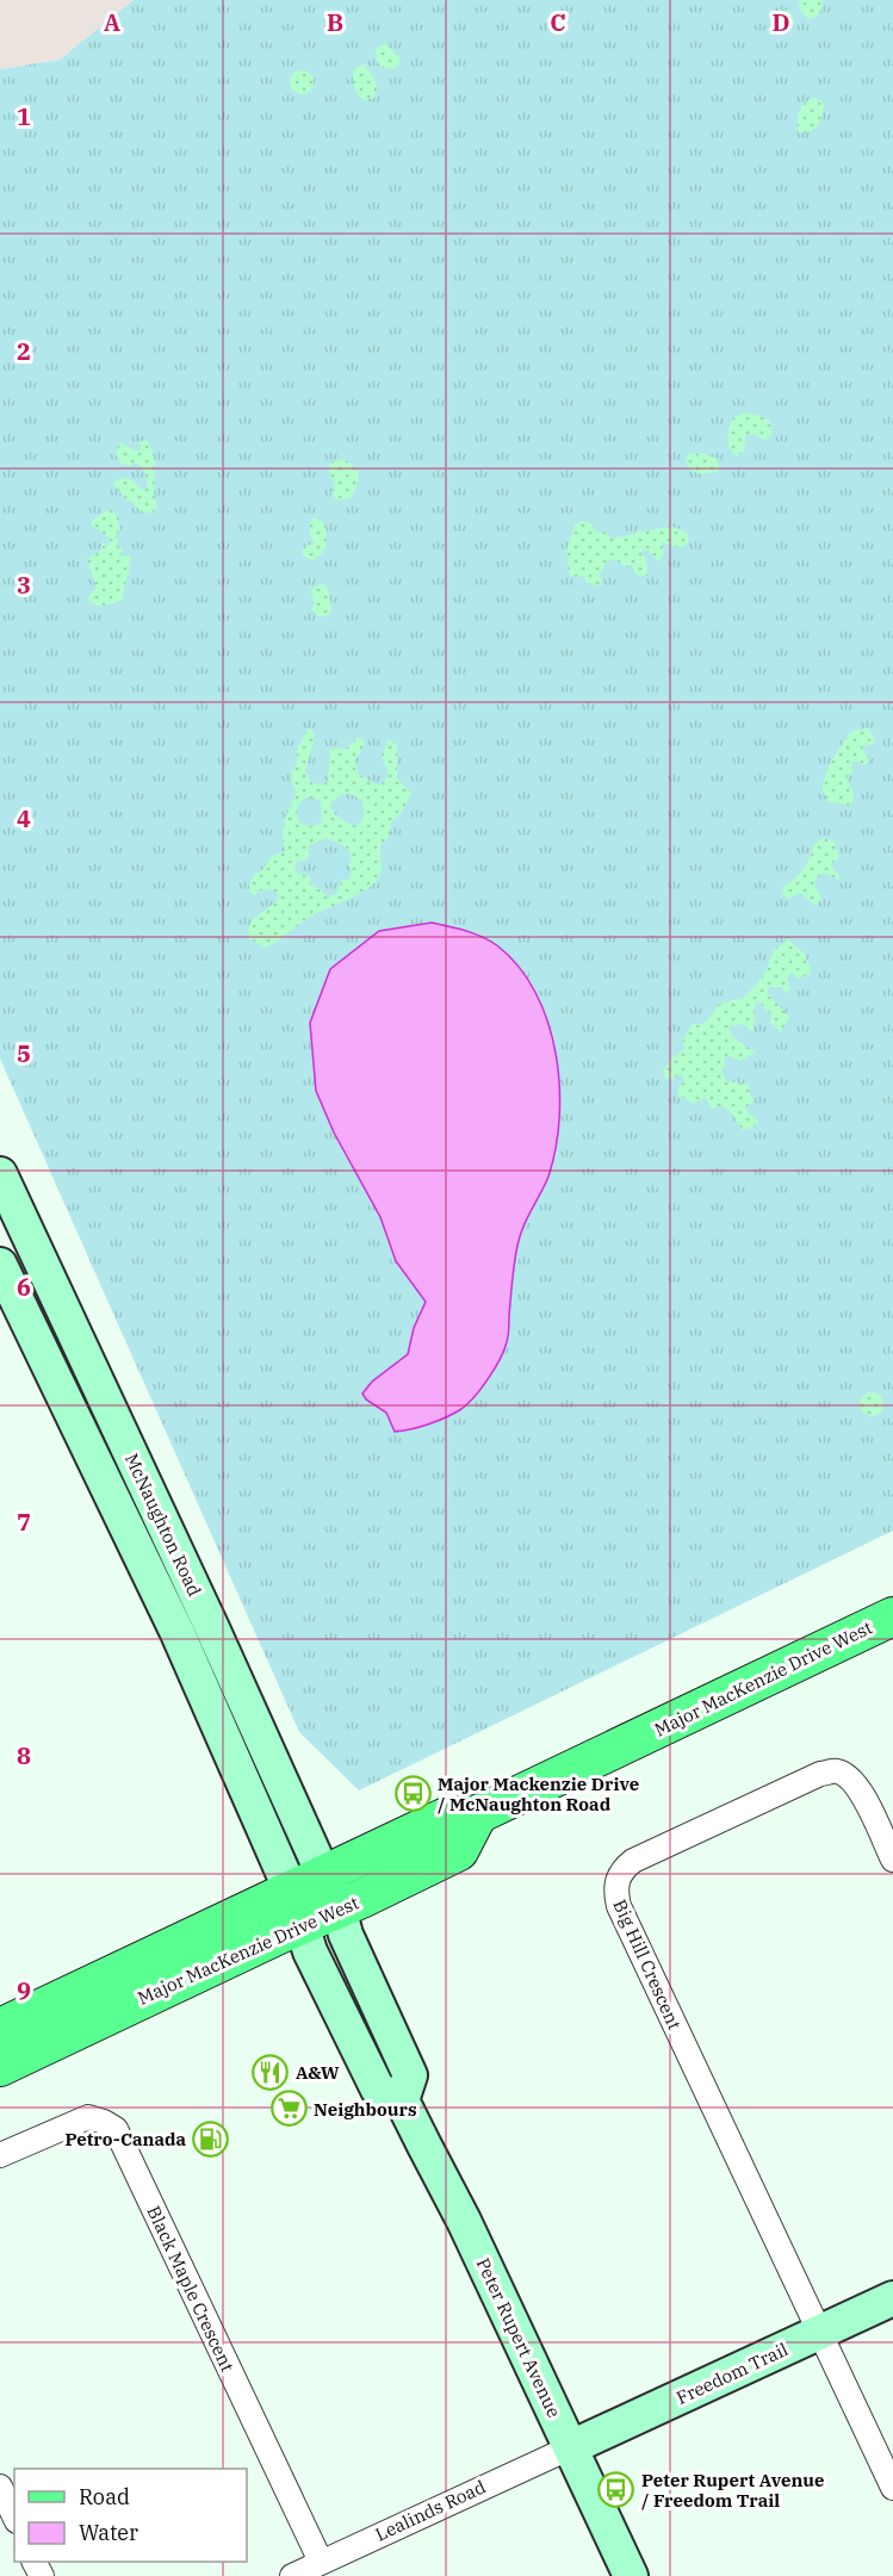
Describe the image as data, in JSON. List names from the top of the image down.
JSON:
{
  "streets": {
    "main road": ["Major MacKenzie Drive West"],
    "street": [
      "McNaughton Road",
      "Big Hill Crescent",
      "Black Maple Crescent",
      "Peter Rupert Avenue",
      "Freedom Trail",
      "Lealinds Road"
    ]
  },
  "crossings": [
    ["McNaughton Road", "Major MacKenzie Drive West"],
    ["McNaughton Road", "Peter Rupert Avenue"],
    ["Major MacKenzie Drive West", "Peter Rupert Avenue"],
    ["Big Hill Crescent", "Freedom Trail"],
    ["Black Maple Crescent", "Lealinds Road"],
    ["Peter Rupert Avenue", "Freedom Trail"],
    ["Peter Rupert Avenue", "Lealinds Road"],
    ["Freedom Trail", "Lealinds Road"]
  ],
  "places": {
    "bus stop": ["Major Mackenzie Drive / McNaughton Road", "Peter Rupert Avenue / Freedom Trail"],
    "restaurant": ["A&W"],
    "supermarket": ["Neighbours"],
    "fuel station": ["Petro-Canada"]
  },
  "legend": ["Road", "Water"],
  "grid": {
    "columns": [
      "A",
      "B",
      "C",
      "D"
    ],
    "rows": [
      "1",
      "2",
      "3",
      "4",
      "5",
      "6",
      "7",
      "8",
      "9"
    ]
  }
}
